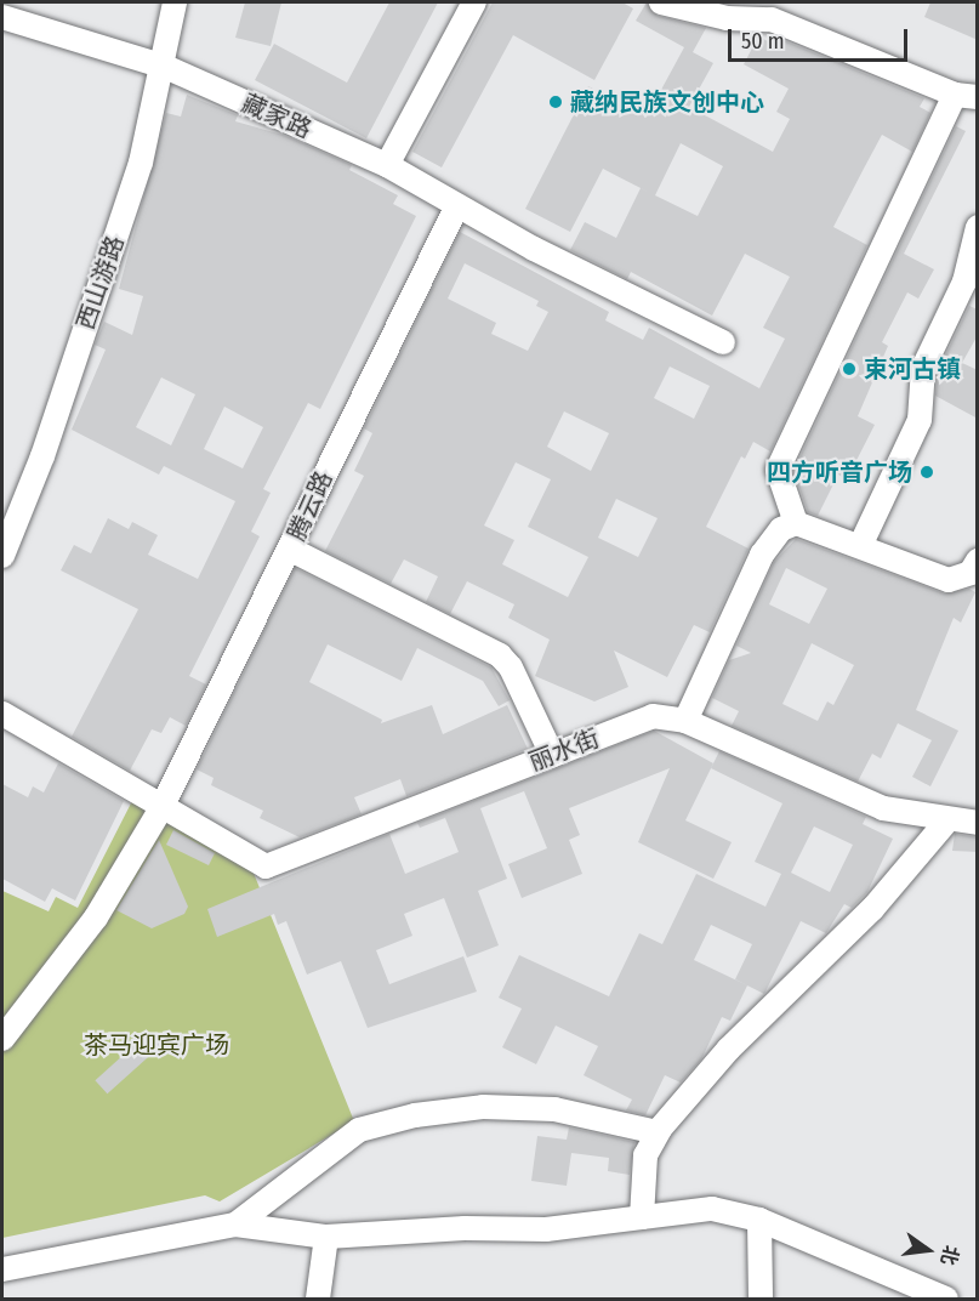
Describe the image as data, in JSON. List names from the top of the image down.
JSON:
{
  "streets": {
    "street": [
      "藏家路",
      "西山游路",
      "腾云路",
      "丽水街"
    ]
  },
  "crossings": [
    ["藏家路", "西山游路"],
    ["藏家路", "腾云路"],
    ["腾云路", "丽水街"]
  ],
  "parks": ["茶马迎宾广场"],
  "places": ["藏纳民族文创中心", "束河古镇", "四方听音广场"],
  "scale_bar": "50 m",
  "north": "right"
}
